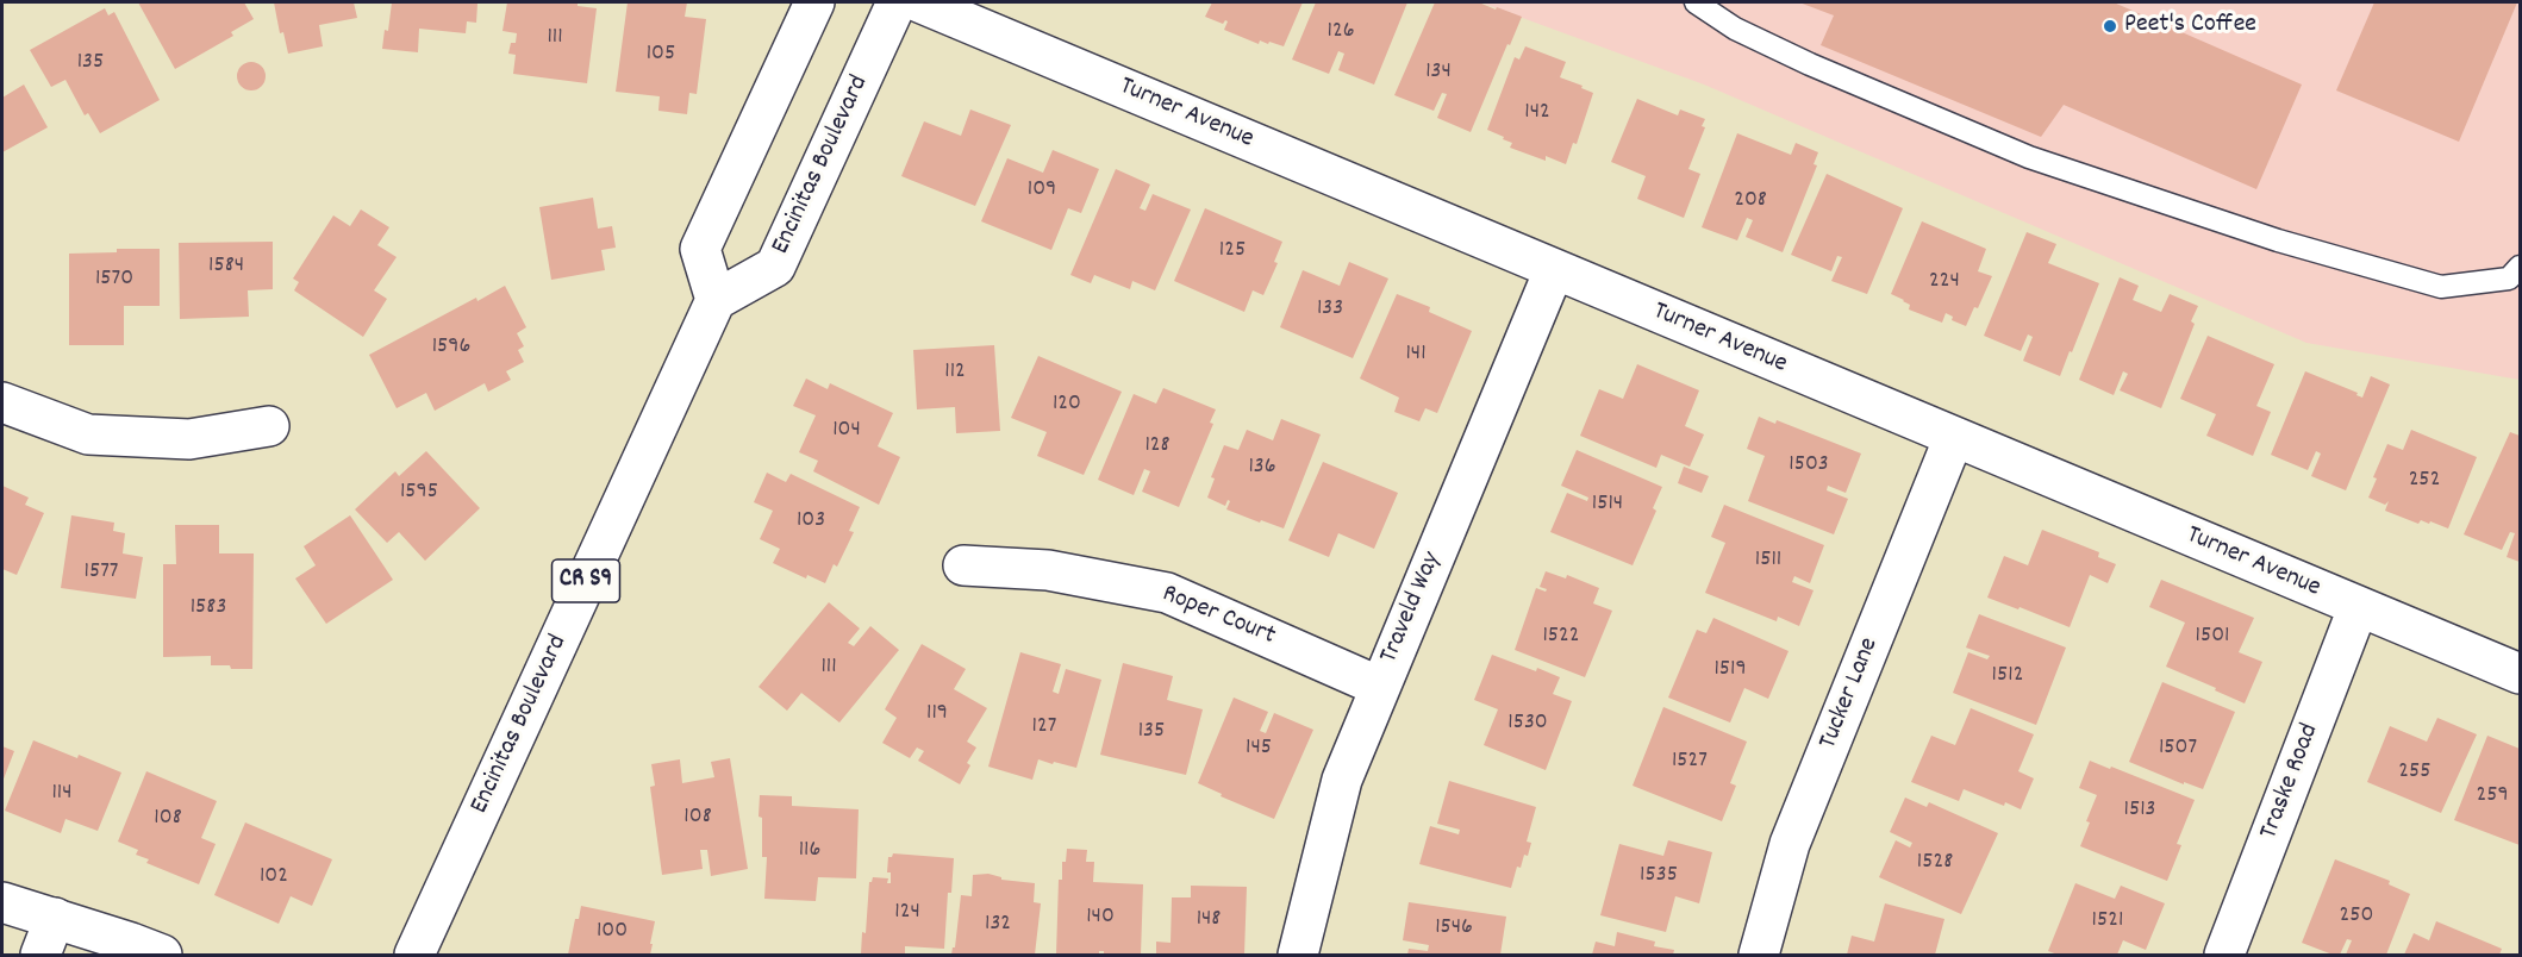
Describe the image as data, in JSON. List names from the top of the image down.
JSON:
{
  "streets": {
    "street": [
      "Turner Avenue",
      "Encinitas Boulevard",
      "CR S9",
      "Traveld Way",
      "Roper Court",
      "Tucker Lane",
      "Traske Road"
    ]
  },
  "crossings": [
    ["Turner Avenue", "Traveld Way"],
    ["Turner Avenue", "Tucker Lane"],
    ["Turner Avenue", "Traske Road"],
    ["Traveld Way", "Roper Court"]
  ],
  "places": ["Peet's Coffee"],
  "house_numbers": [
    "126",
    "111",
    "105",
    "135",
    "134",
    "142",
    "109",
    "208",
    "125",
    "1584",
    "1570",
    "224",
    "133",
    "1596",
    "141",
    "112",
    "120",
    "104",
    "128",
    "1503",
    "136",
    "252",
    "1595",
    "1514",
    "103",
    "1511",
    "1577",
    "1583",
    "1522",
    "1501",
    "111",
    "1519",
    "1512",
    "119",
    "1530",
    "127",
    "135",
    "145",
    "1507",
    "1527",
    "255",
    "114",
    "259",
    "1513",
    "108",
    "108",
    "116",
    "1528",
    "1535",
    "102",
    "124",
    "250",
    "140",
    "148",
    "1521",
    "132",
    "1546",
    "100"
  ]
}
